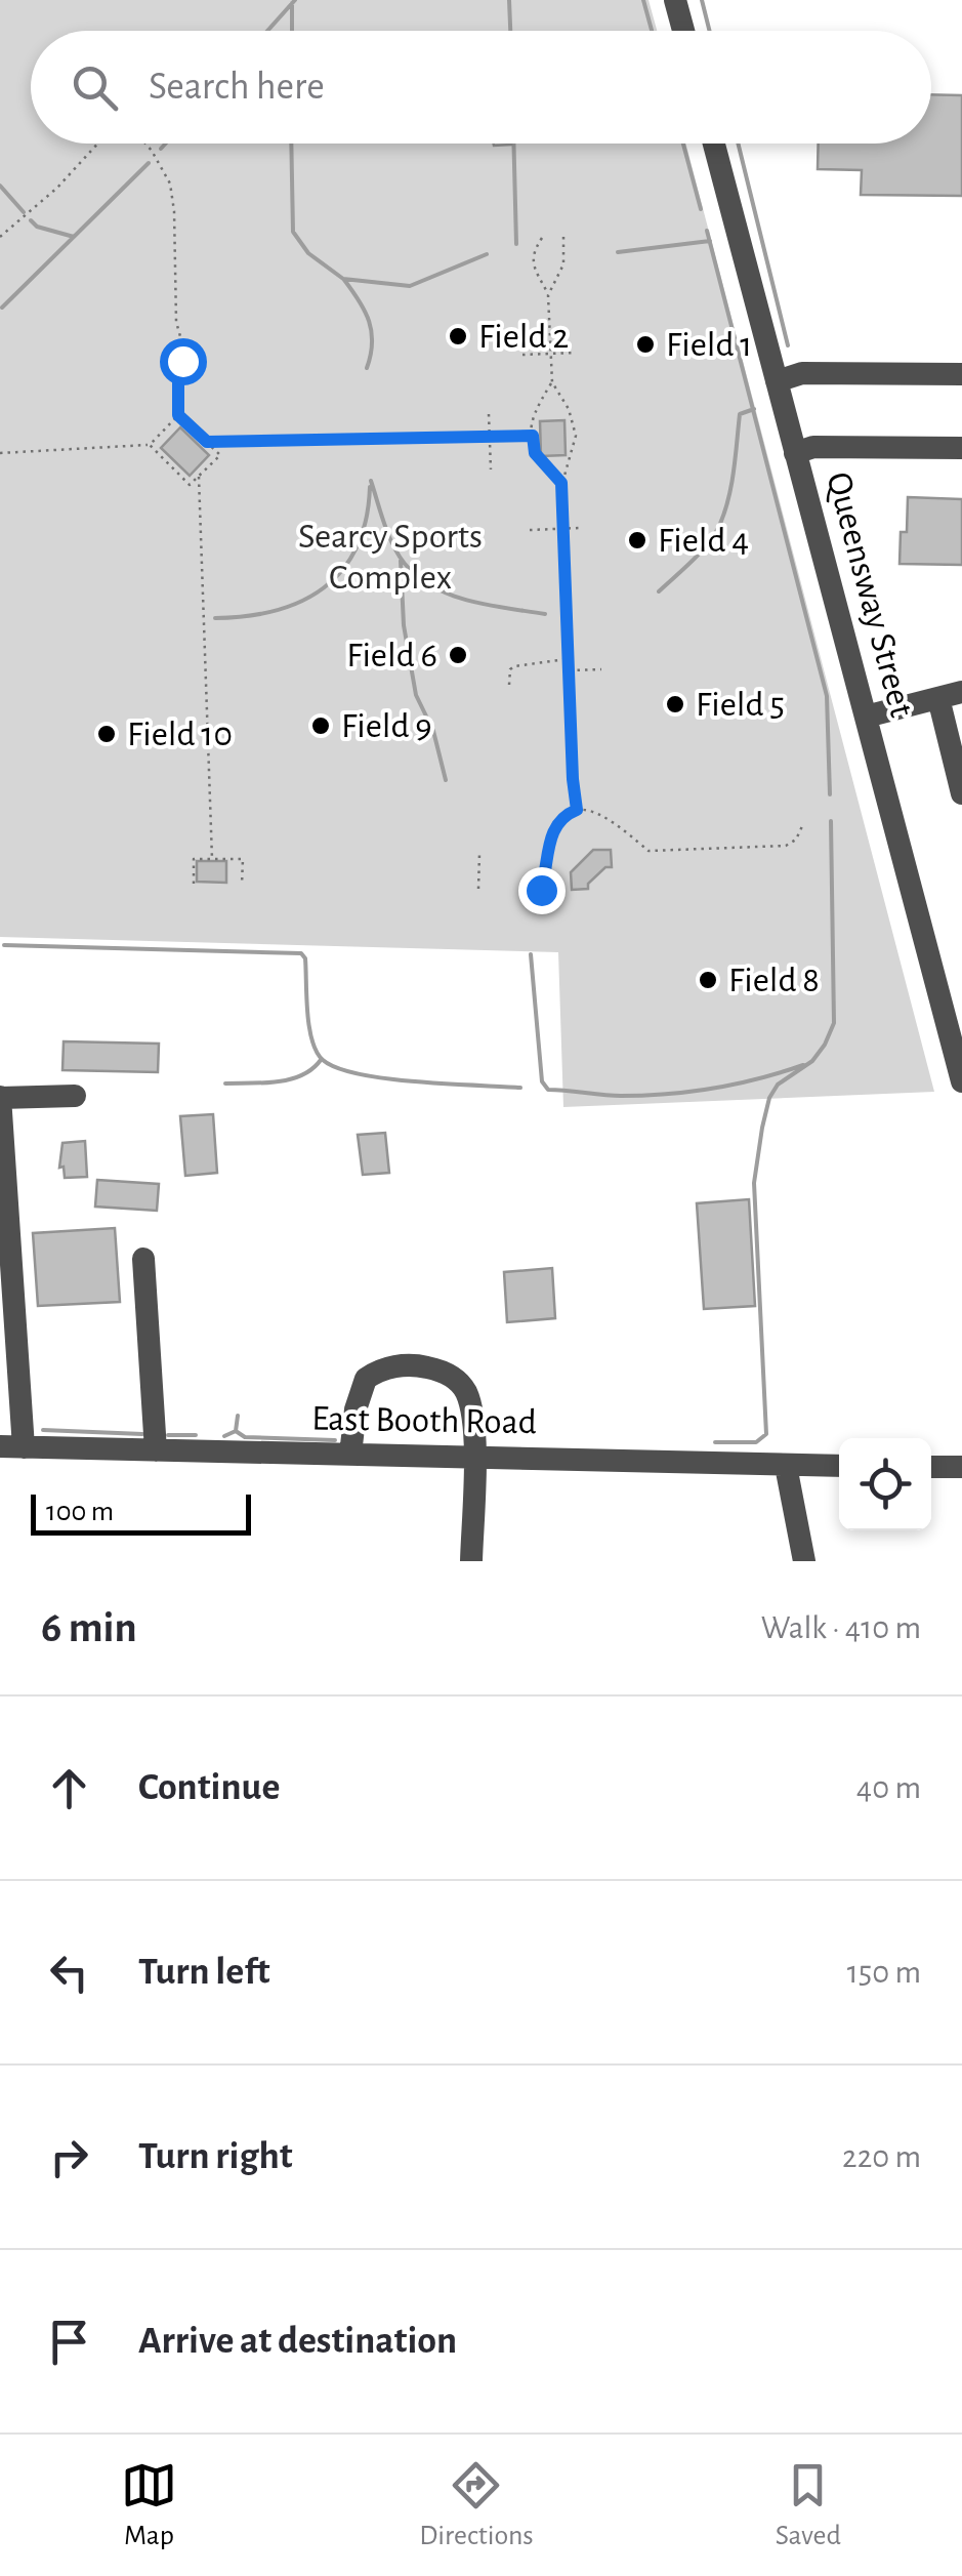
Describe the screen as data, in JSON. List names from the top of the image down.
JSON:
{
  "streets": {
    "street": ["Queensway Street", "East Booth Road"]
  },
  "parks": ["Searcy Sports Complex"],
  "places": [
    "Field 2",
    "Field 1",
    "Field 4",
    "Field 6",
    "Field 5",
    "Field 9",
    "Field 10",
    "Field 8"
  ],
  "scale_bar": "100 m",
  "page": {
    "search": "Search here",
    "scale": "100 m",
    "heading": ["6 min", "Walk · 410 m"],
    "list": [
      ["Continue", "40 m"],
      ["Turn left", "150 m"],
      ["Turn right", "220 m"],
      "Arrive at destination"
    ],
    "nav": ["Map", "Directions", "Saved"]
  }
}
